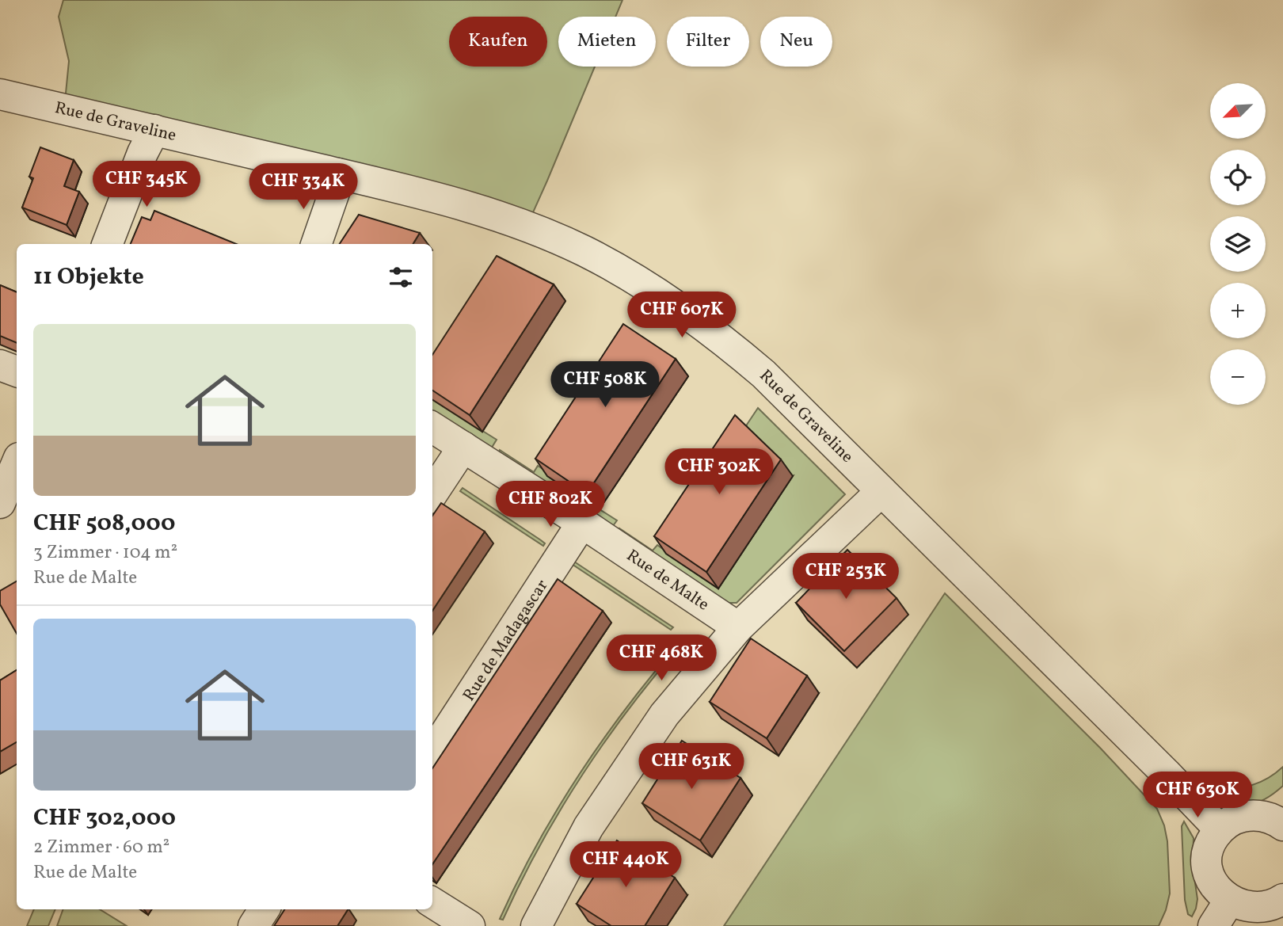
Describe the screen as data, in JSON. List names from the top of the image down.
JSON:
{
  "streets": {
    "street": ["Rue de Graveline", "Rue de Malte", "Rue de Madagascar"]
  },
  "crossings": [
    ["Rue de Malte", "Rue de Madagascar"]
  ],
  "north": "bottom left",
  "page": {
    "chip": [
      "Kaufen",
      "Mieten",
      "Filter",
      "Neu"
    ],
    "map_buttons": ["+", "−"],
    "price": [
      "CHF 345K",
      "CHF 334K",
      "CHF 607K",
      "CHF 508K",
      "CHF 302K",
      "CHF 802K",
      "CHF 253K",
      "CHF 468K",
      "CHF 631K",
      "CHF 630K",
      "CHF 440K"
    ],
    "heading": "11 Objekte",
    "list": [
      {
        "name": "CHF 508,000",
        "note": "3 Zimmer · 104 m² · Rue de Malte"
      },
      {
        "name": "CHF 302,000",
        "note": "2 Zimmer · 60 m² · Rue de Malte"
      }
    ]
  }
}
